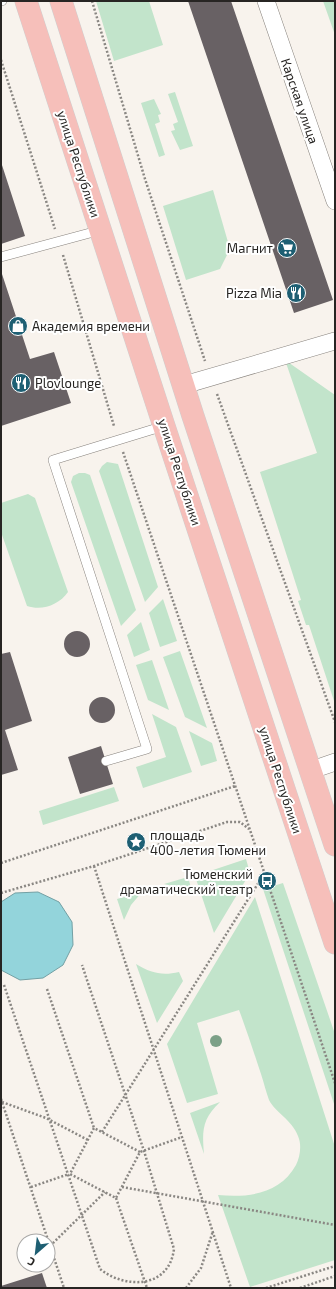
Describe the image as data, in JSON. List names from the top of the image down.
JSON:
{
  "streets": {
    "main road": ["улица Республики"],
    "street": ["Карская улица"]
  },
  "places": {
    "supermarket": ["Магнит"],
    "restaurant": ["Pizza Mia", "Plovlounge"],
    "shop": ["Академия времени"],
    "place": ["площадь 400-летия Тюмени"],
    "bus stop": ["Тюменский драматический театр"]
  },
  "north": "bottom left"
}
